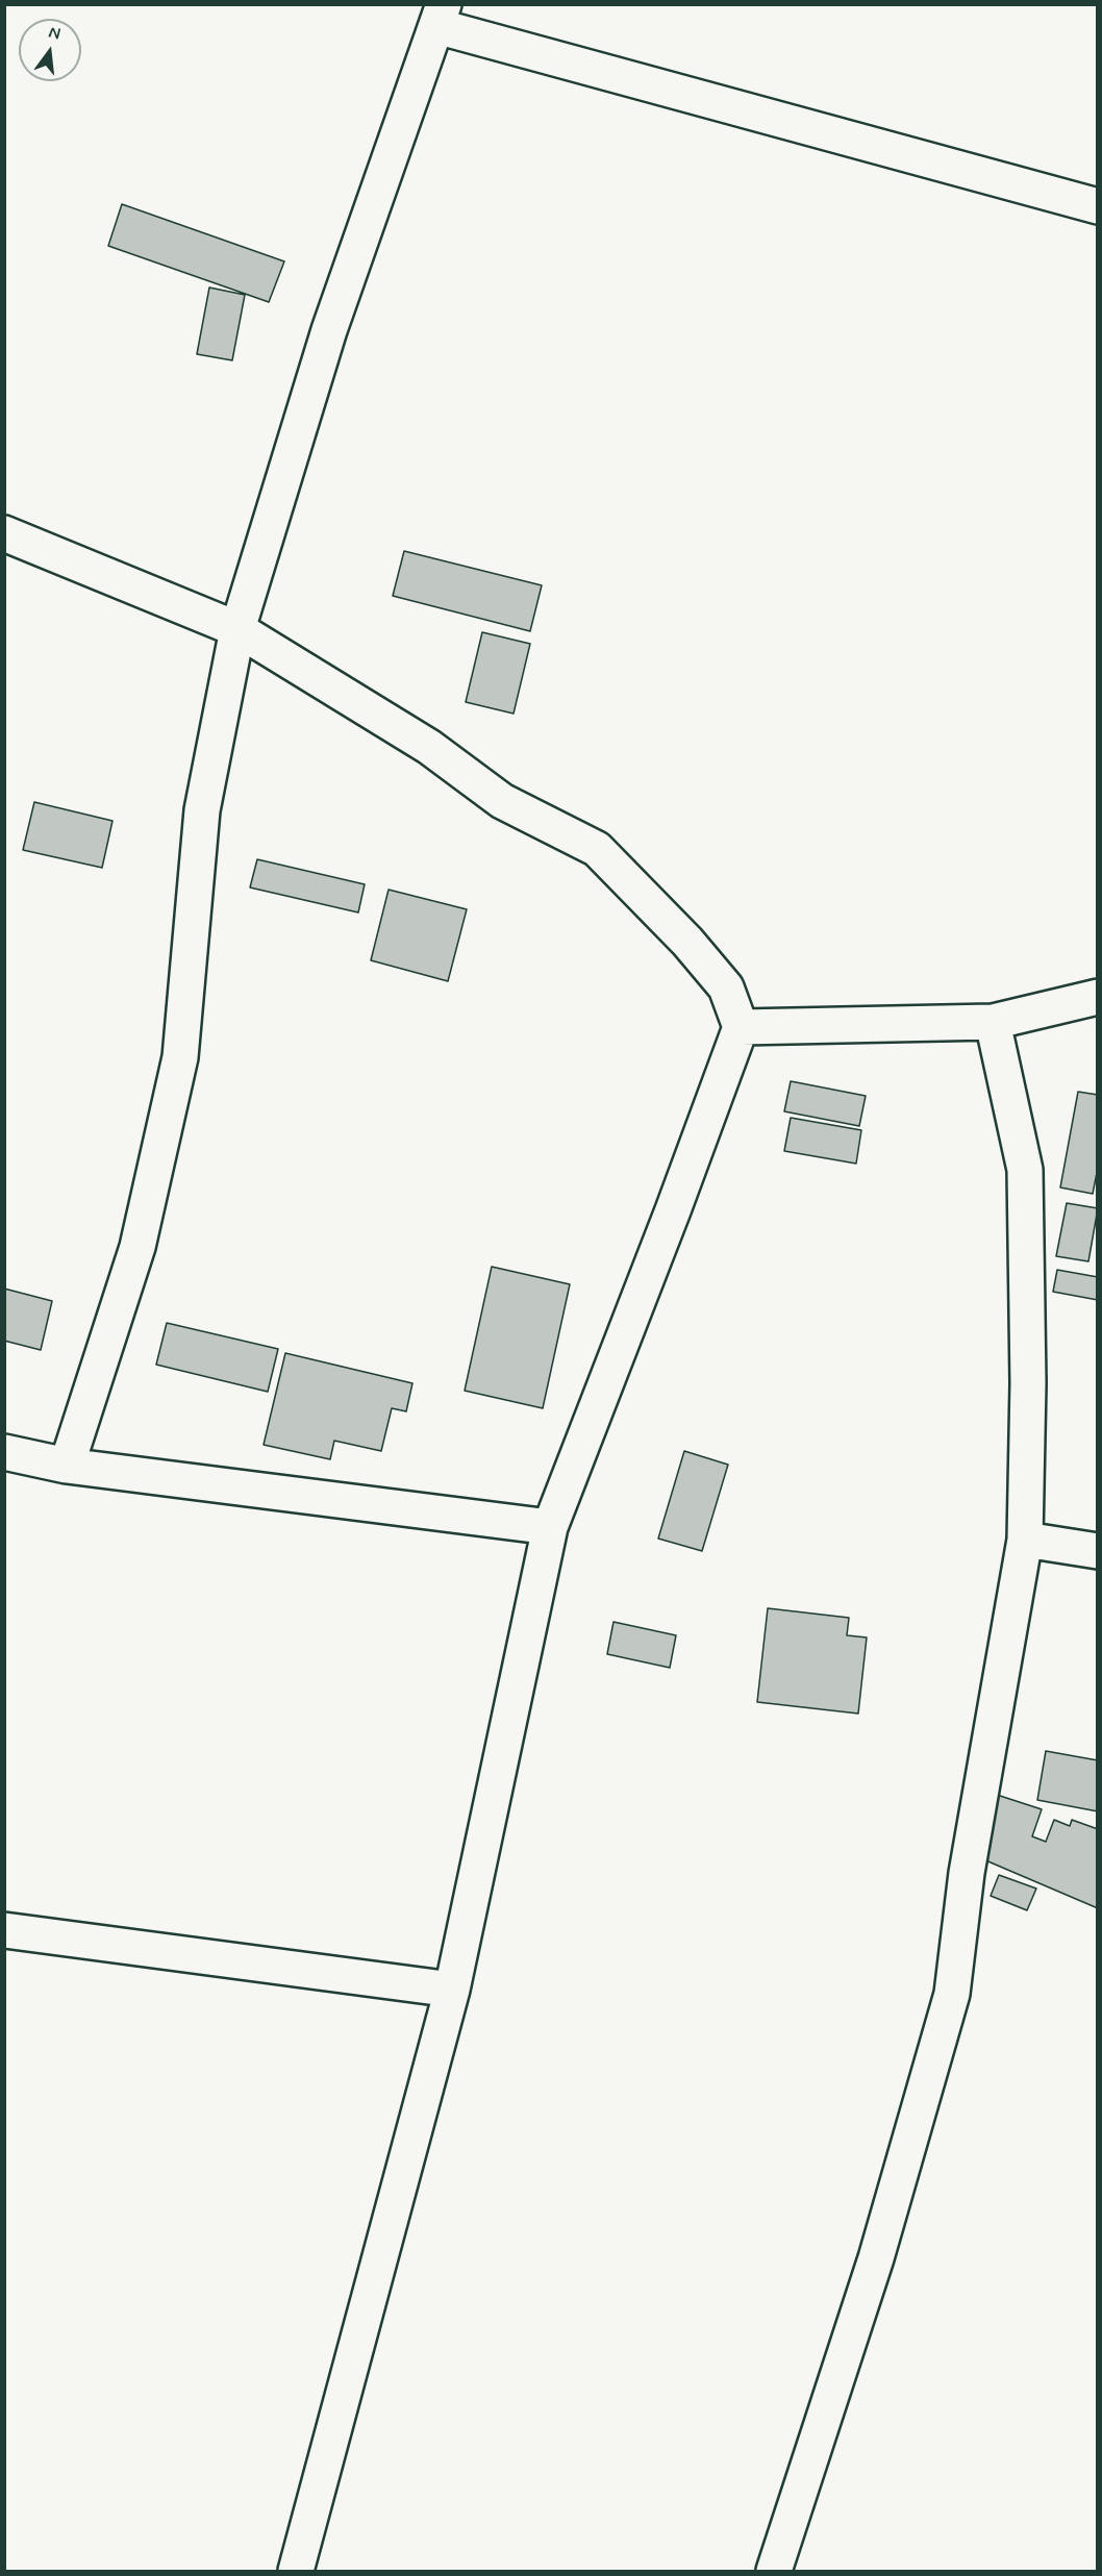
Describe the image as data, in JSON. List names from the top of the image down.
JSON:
{
  "north": "top"
}
